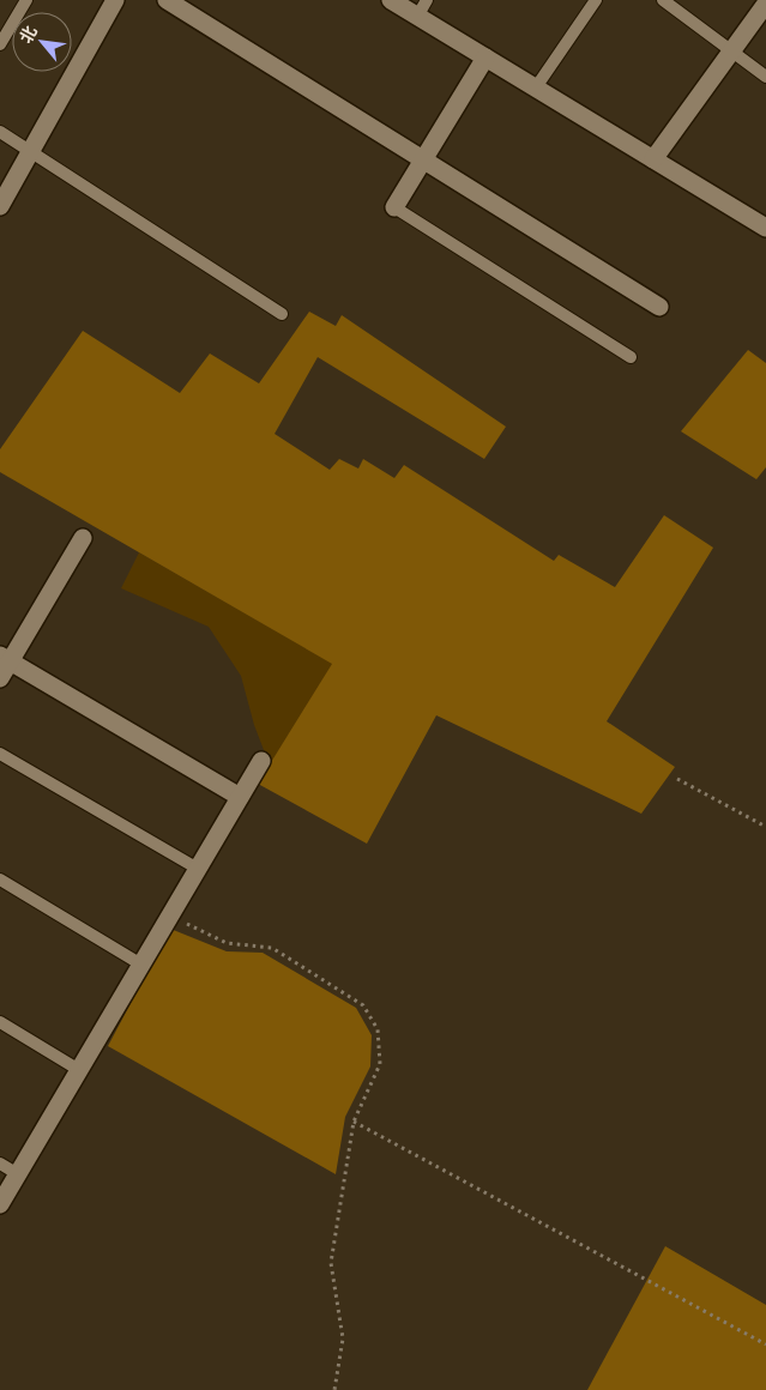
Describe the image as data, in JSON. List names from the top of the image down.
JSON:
{
  "north": "top left"
}
